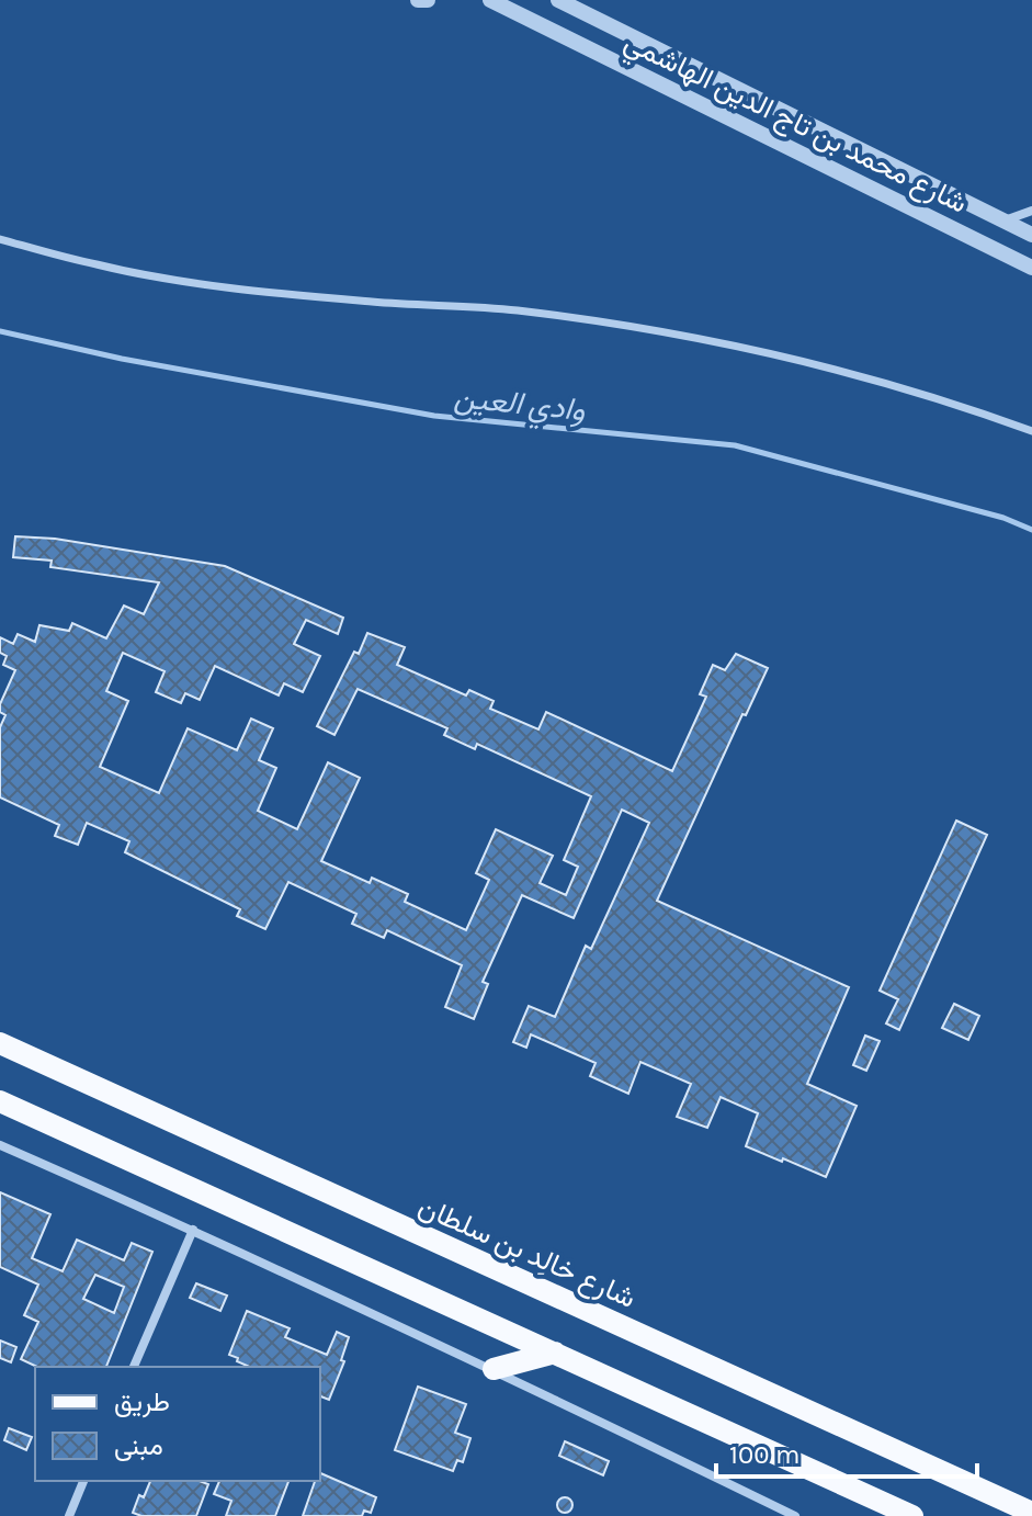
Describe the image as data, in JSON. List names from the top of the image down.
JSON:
{
  "streets": {
    "main road": ["شارع خالِد بن سلطان"],
    "street": ["شارع محمد بن تاج الدين الهاشمي"]
  },
  "water": ["وادي العين"],
  "legend": ["طريق", "مبنى"],
  "scale_bar": "100 m"
}
